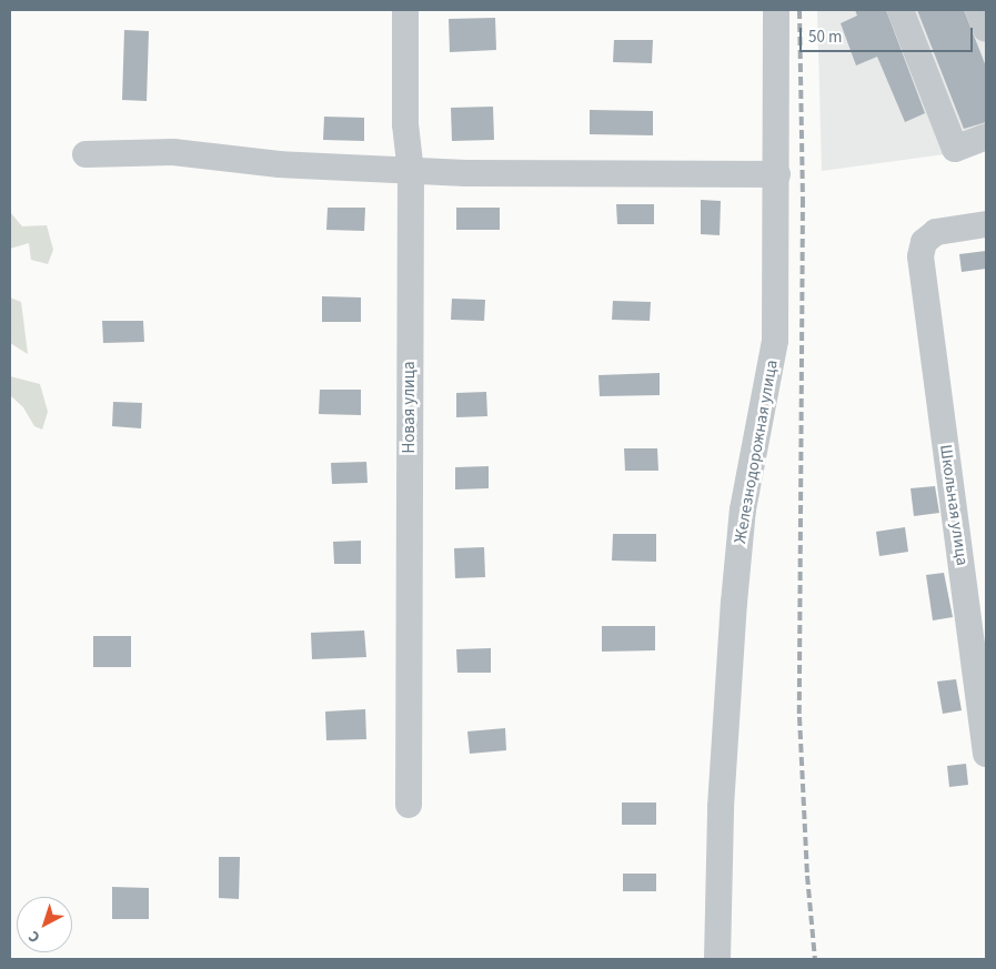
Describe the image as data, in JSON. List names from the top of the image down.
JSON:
{
  "streets": {
    "street": ["Новая улица", "Железнодорожная улица", "Школьная улица"]
  },
  "scale_bar": "50 m",
  "north": "bottom left"
}
